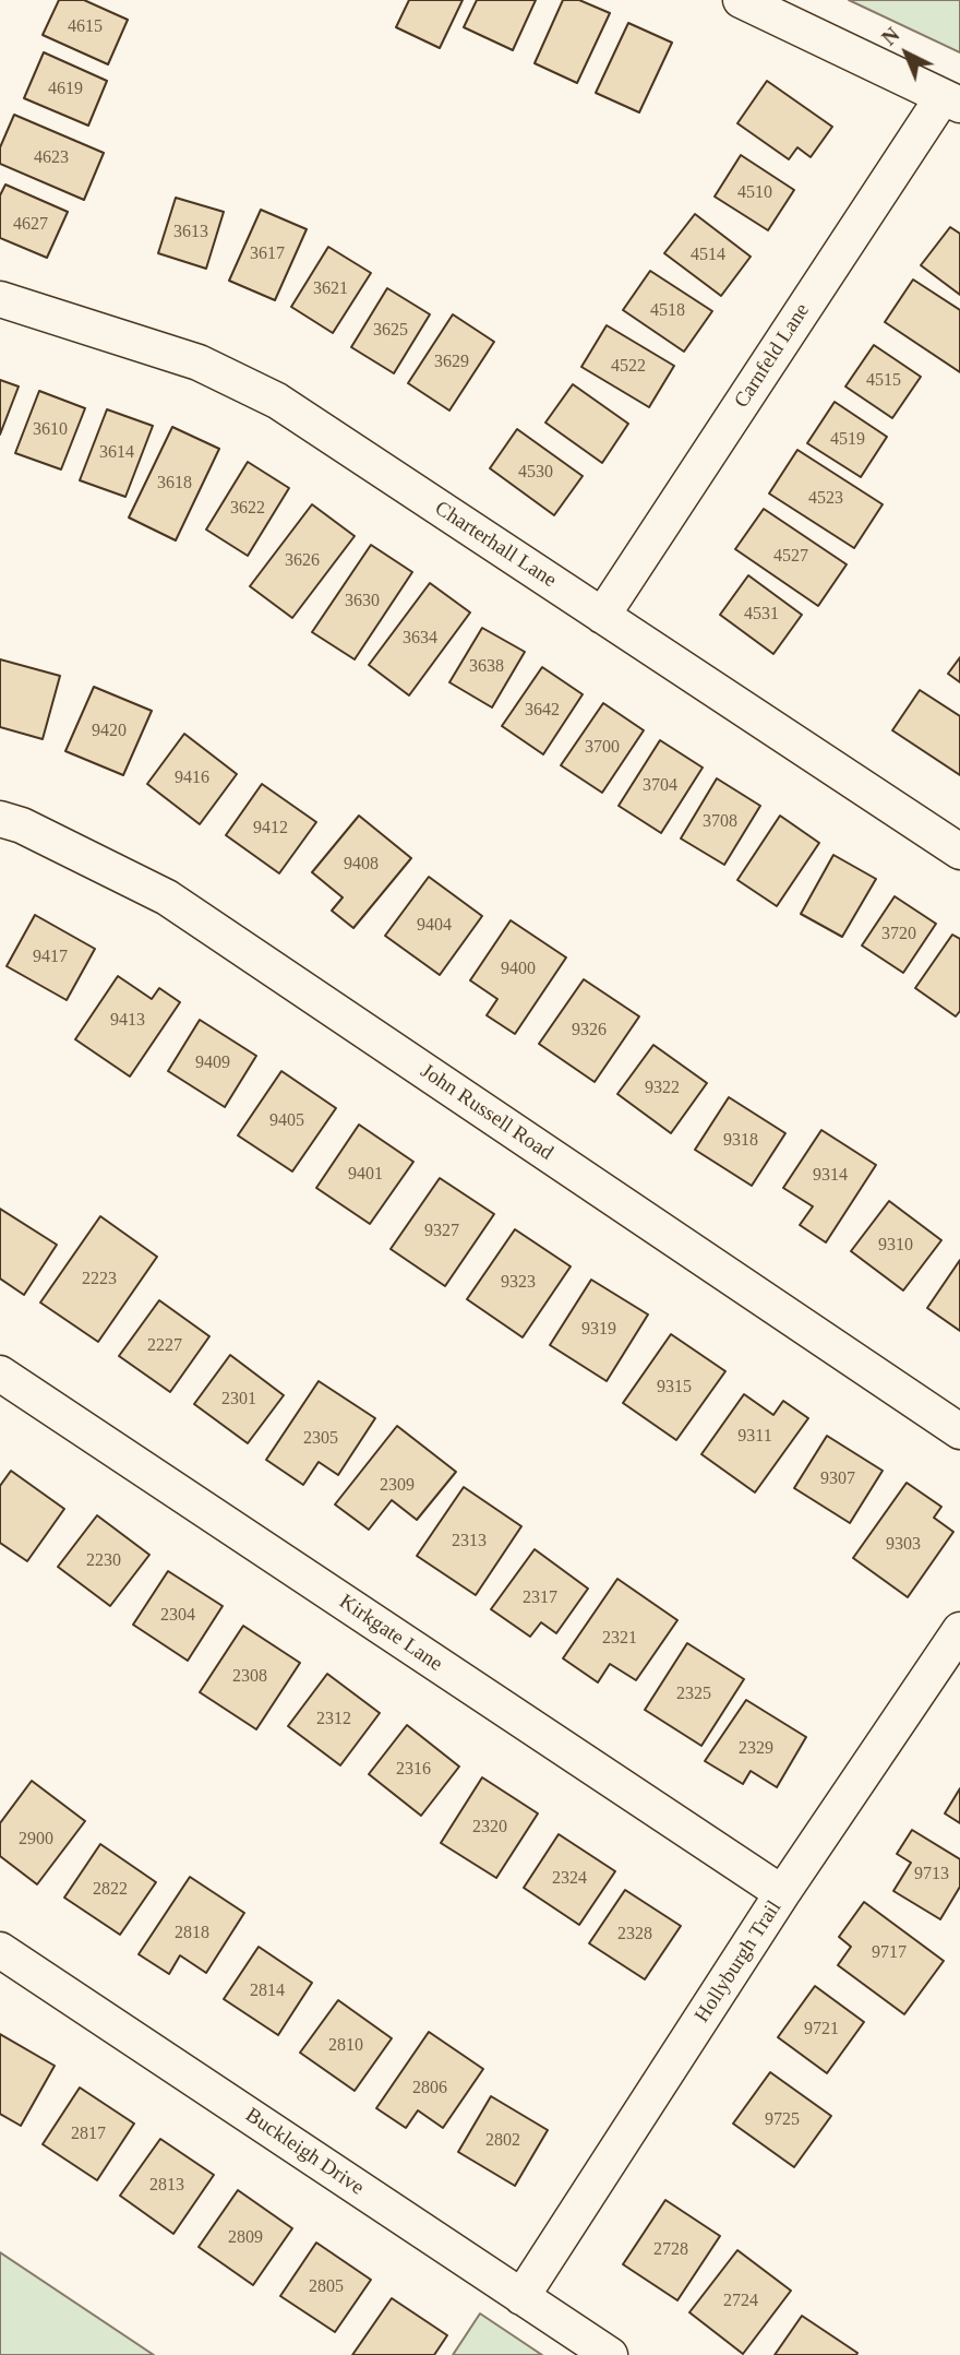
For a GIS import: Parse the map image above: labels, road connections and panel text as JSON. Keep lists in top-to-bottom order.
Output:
{
  "streets": {
    "street": [
      "Carnfeld Lane",
      "Charterhall Lane",
      "John Russell Road",
      "Kirkgate Lane",
      "Hollyburgh Trail",
      "Buckleigh Drive"
    ]
  },
  "crossings": [
    ["Carnfeld Lane", "Charterhall Lane"],
    ["Kirkgate Lane", "Hollyburgh Trail"],
    ["Hollyburgh Trail", "Buckleigh Drive"]
  ],
  "house_numbers": [
    "4615",
    "4619",
    "4623",
    "4510",
    "4627",
    "3613",
    "3617",
    "4514",
    "3621",
    "4518",
    "3625",
    "3629",
    "4522",
    "4515",
    "3610",
    "4519",
    "3614",
    "4530",
    "3618",
    "4523",
    "3622",
    "4527",
    "3626",
    "3630",
    "4531",
    "3634",
    "3638",
    "3642",
    "9420",
    "3700",
    "9416",
    "3704",
    "3708",
    "9412",
    "9408",
    "9404",
    "3720",
    "9417",
    "9400",
    "9413",
    "9326",
    "9409",
    "9322",
    "9405",
    "9318",
    "9401",
    "9314",
    "9327",
    "9310",
    "2223",
    "9323",
    "9319",
    "2227",
    "9315",
    "2301",
    "9311",
    "2305",
    "9307",
    "2309",
    "2313",
    "9303",
    "2230",
    "2317",
    "2304",
    "2321",
    "2308",
    "2325",
    "2312",
    "2329",
    "2316",
    "2320",
    "2900",
    "9713",
    "2324",
    "2822",
    "2818",
    "2328",
    "9717",
    "2814",
    "9721",
    "2810",
    "2806",
    "9725",
    "2817",
    "2802",
    "2813",
    "2809",
    "2728",
    "2805",
    "2724"
  ],
  "north": "top left"
}
